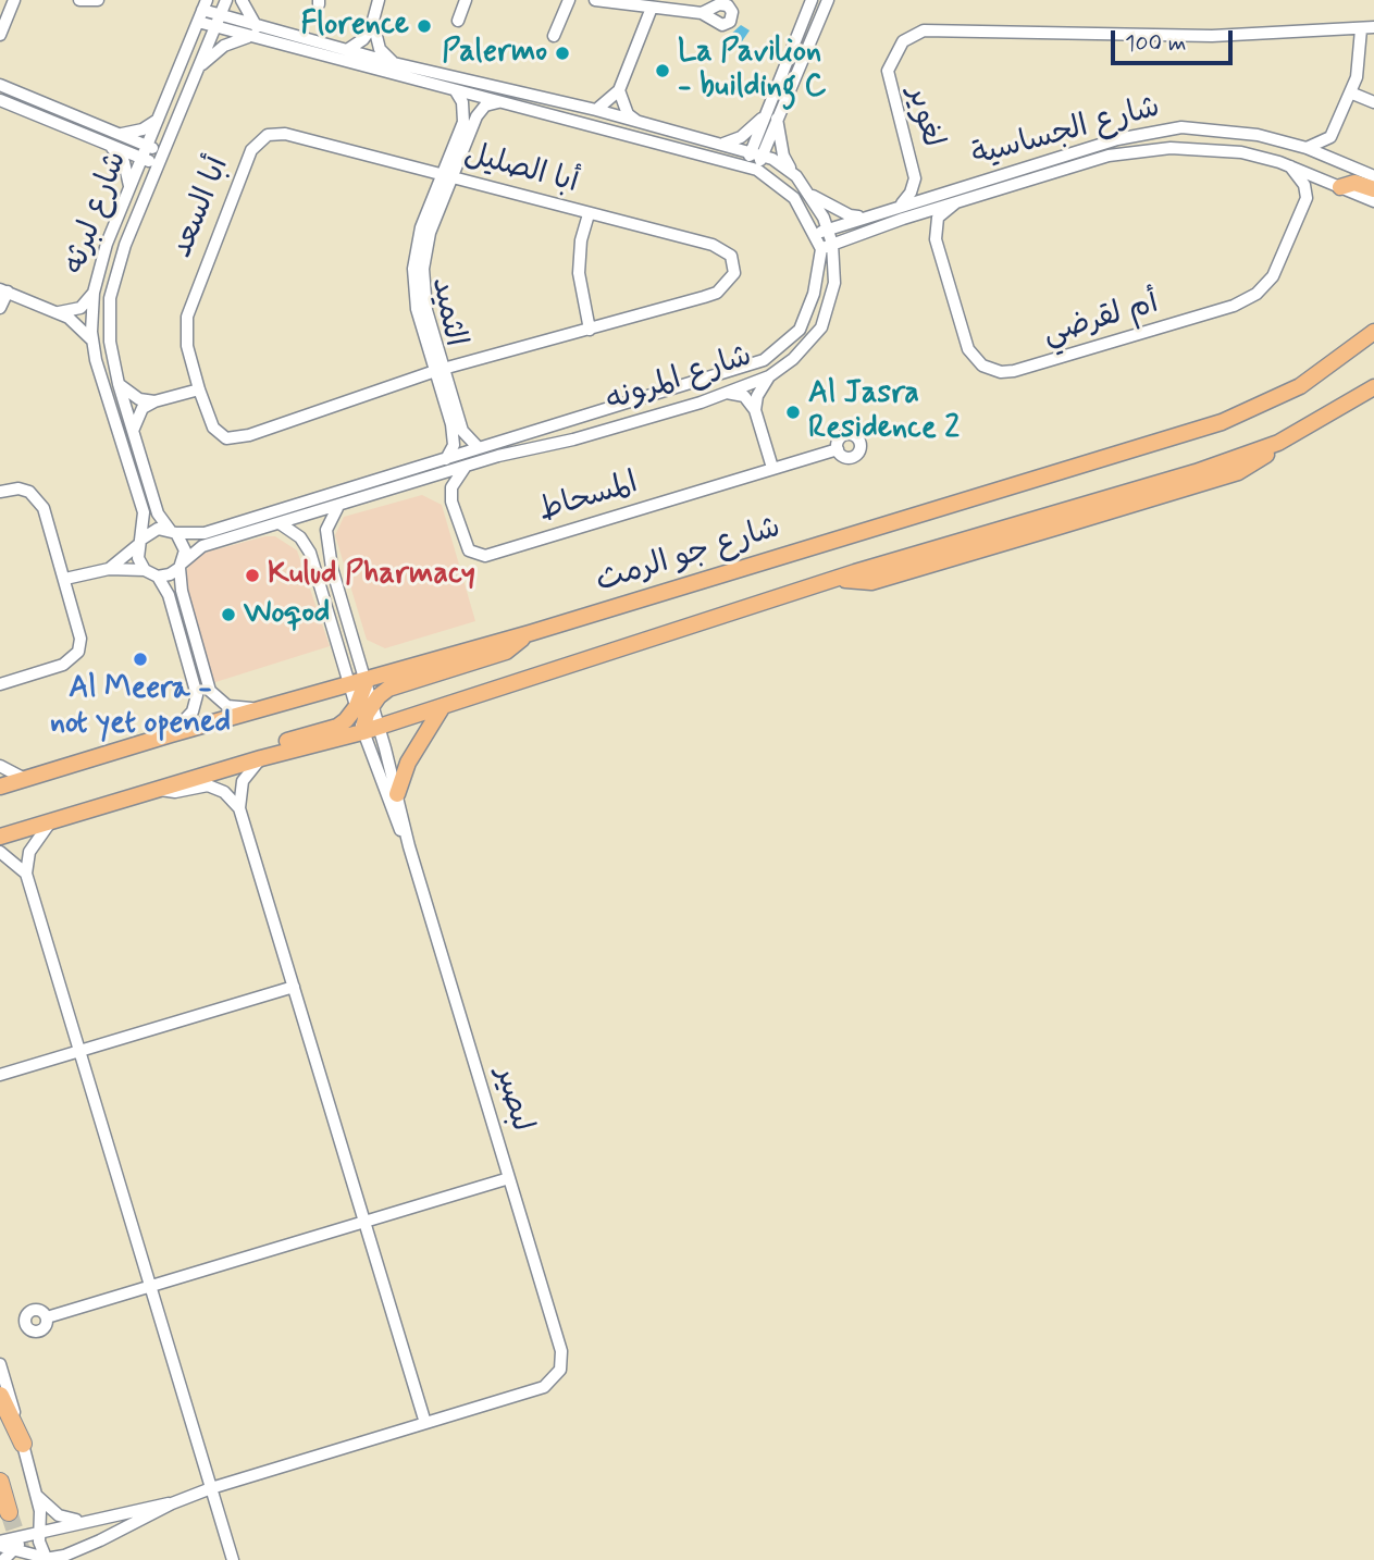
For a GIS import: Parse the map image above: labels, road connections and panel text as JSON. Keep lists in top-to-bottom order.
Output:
{
  "streets": {
    "main road": ["شارع جو الرمث"],
    "street": [
      "لغوير",
      "شارع الجساسية",
      "أبا الصليل",
      "أبا السعد",
      "شارع لبرثه",
      "الثميد",
      "أم لقرضي",
      "شارع المرونه",
      "المسحاط",
      "لبصير"
    ]
  },
  "crossings": [
    ["لغوير", "شارع الجساسية"],
    ["شارع الجساسية", "شارع المرونه"],
    ["أبا الصليل", "أبا السعد"],
    ["أبا الصليل", "الثميد"],
    ["أبا السعد", "الثميد"],
    ["شارع لبرثه", "شارع المرونه"],
    ["الثميد", "شارع المرونه"],
    ["شارع المرونه", "شارع جو الرمث"]
  ],
  "places": [
    "Florence",
    "Palermo",
    "La Pavilion - building C",
    "Al Jasra Residence 2",
    "Kulud Pharmacy",
    "Woqod",
    "Al Meera - not yet opened"
  ],
  "scale_bar": "100 m"
}
